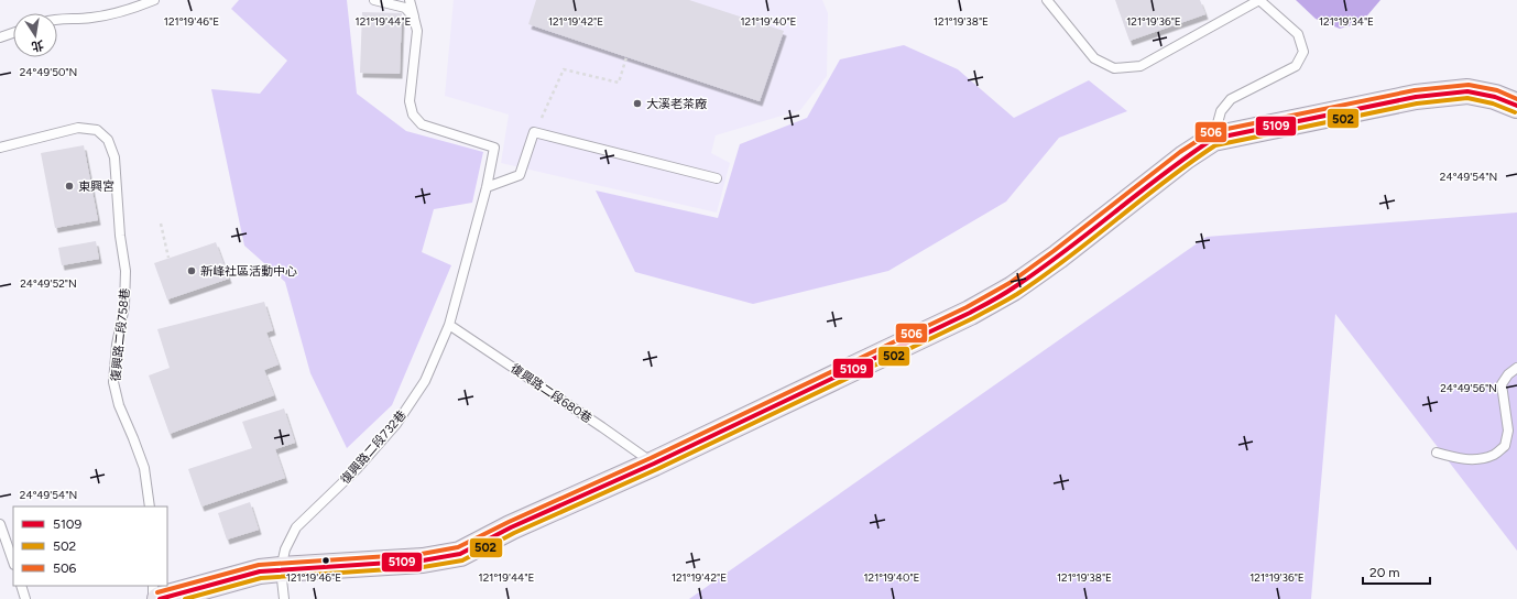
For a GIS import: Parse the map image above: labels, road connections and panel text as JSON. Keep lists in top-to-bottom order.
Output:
{
  "streets": {
    "lane": ["復興路二段758巷", "復興路二段680巷", "復興路二段732巷"]
  },
  "crossings": [
    ["復興路二段680巷", "復興路二段732巷"]
  ],
  "places": ["大溪老茶廠", "東興宮", "新峰社區活動中心"],
  "lines": ["transit line 506", "transit line 5109", "transit line 502"],
  "legend": ["5109", "502", "506"],
  "scale_bar": "20 m",
  "north": "bottom",
  "coordinates": [
    "121°19'46\"E",
    "121°19'44\"E",
    "121°19'42\"E",
    "121°19'40\"E",
    "121°19'38\"E",
    "121°19'36\"E",
    "121°19'34\"E",
    "24°49'50\"N",
    "24°49'54\"N",
    "24°49'52\"N",
    "24°49'56\"N"
  ]
}
